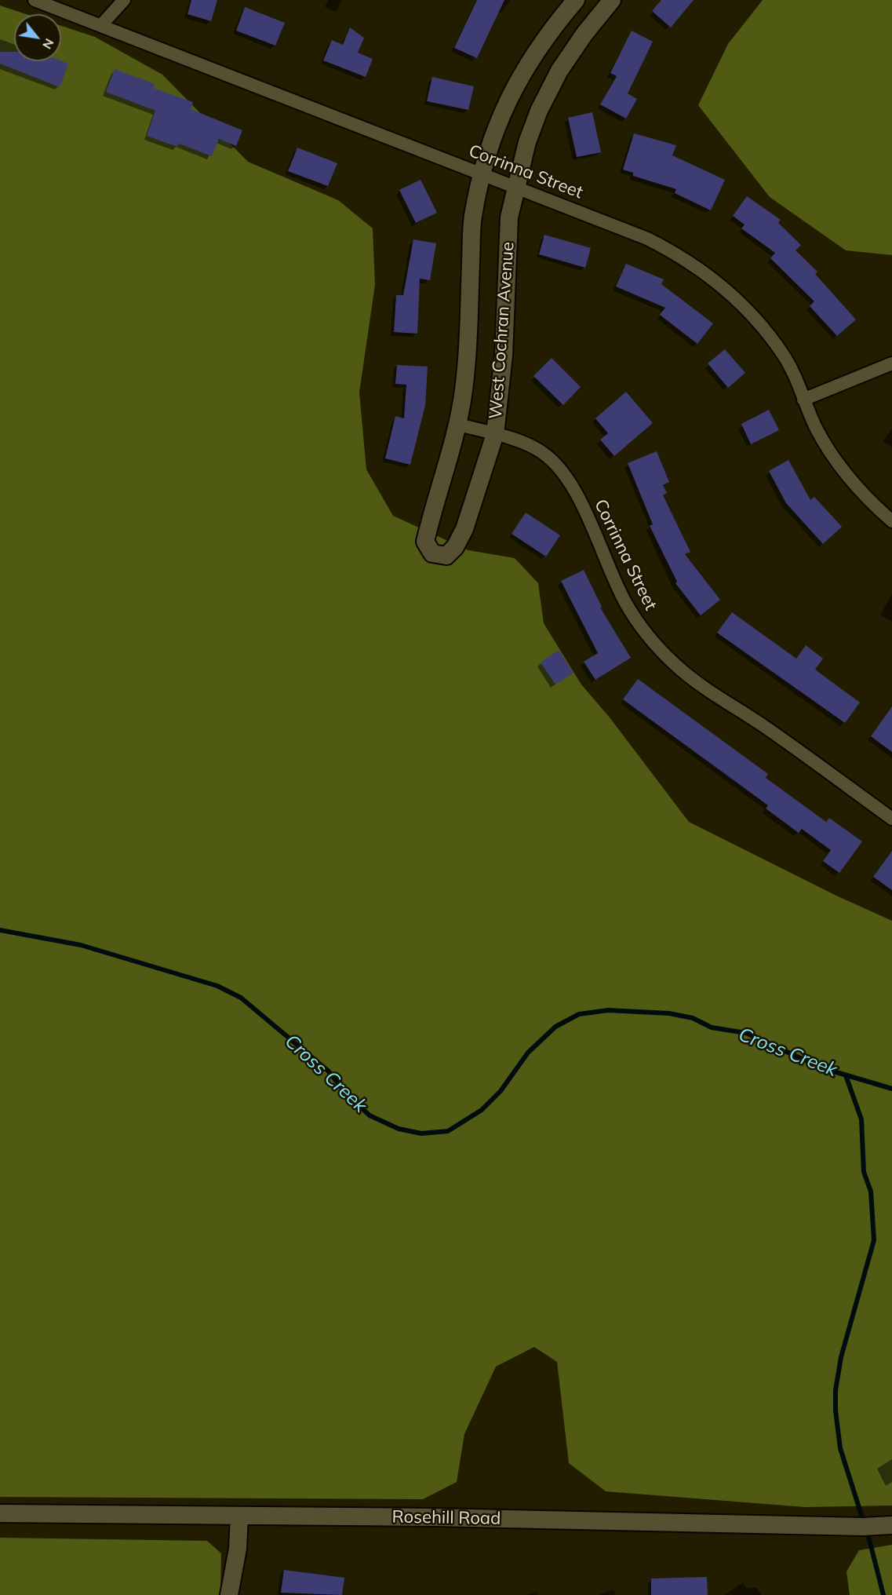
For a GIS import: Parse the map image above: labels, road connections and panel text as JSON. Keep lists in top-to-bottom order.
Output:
{
  "streets": {
    "street": ["Corrinna Street", "West Cochran Avenue", "Rosehill Road"]
  },
  "crossings": [
    ["Corrinna Street", "West Cochran Avenue"]
  ],
  "water": ["Cross Creek"],
  "north": "bottom right"
}
